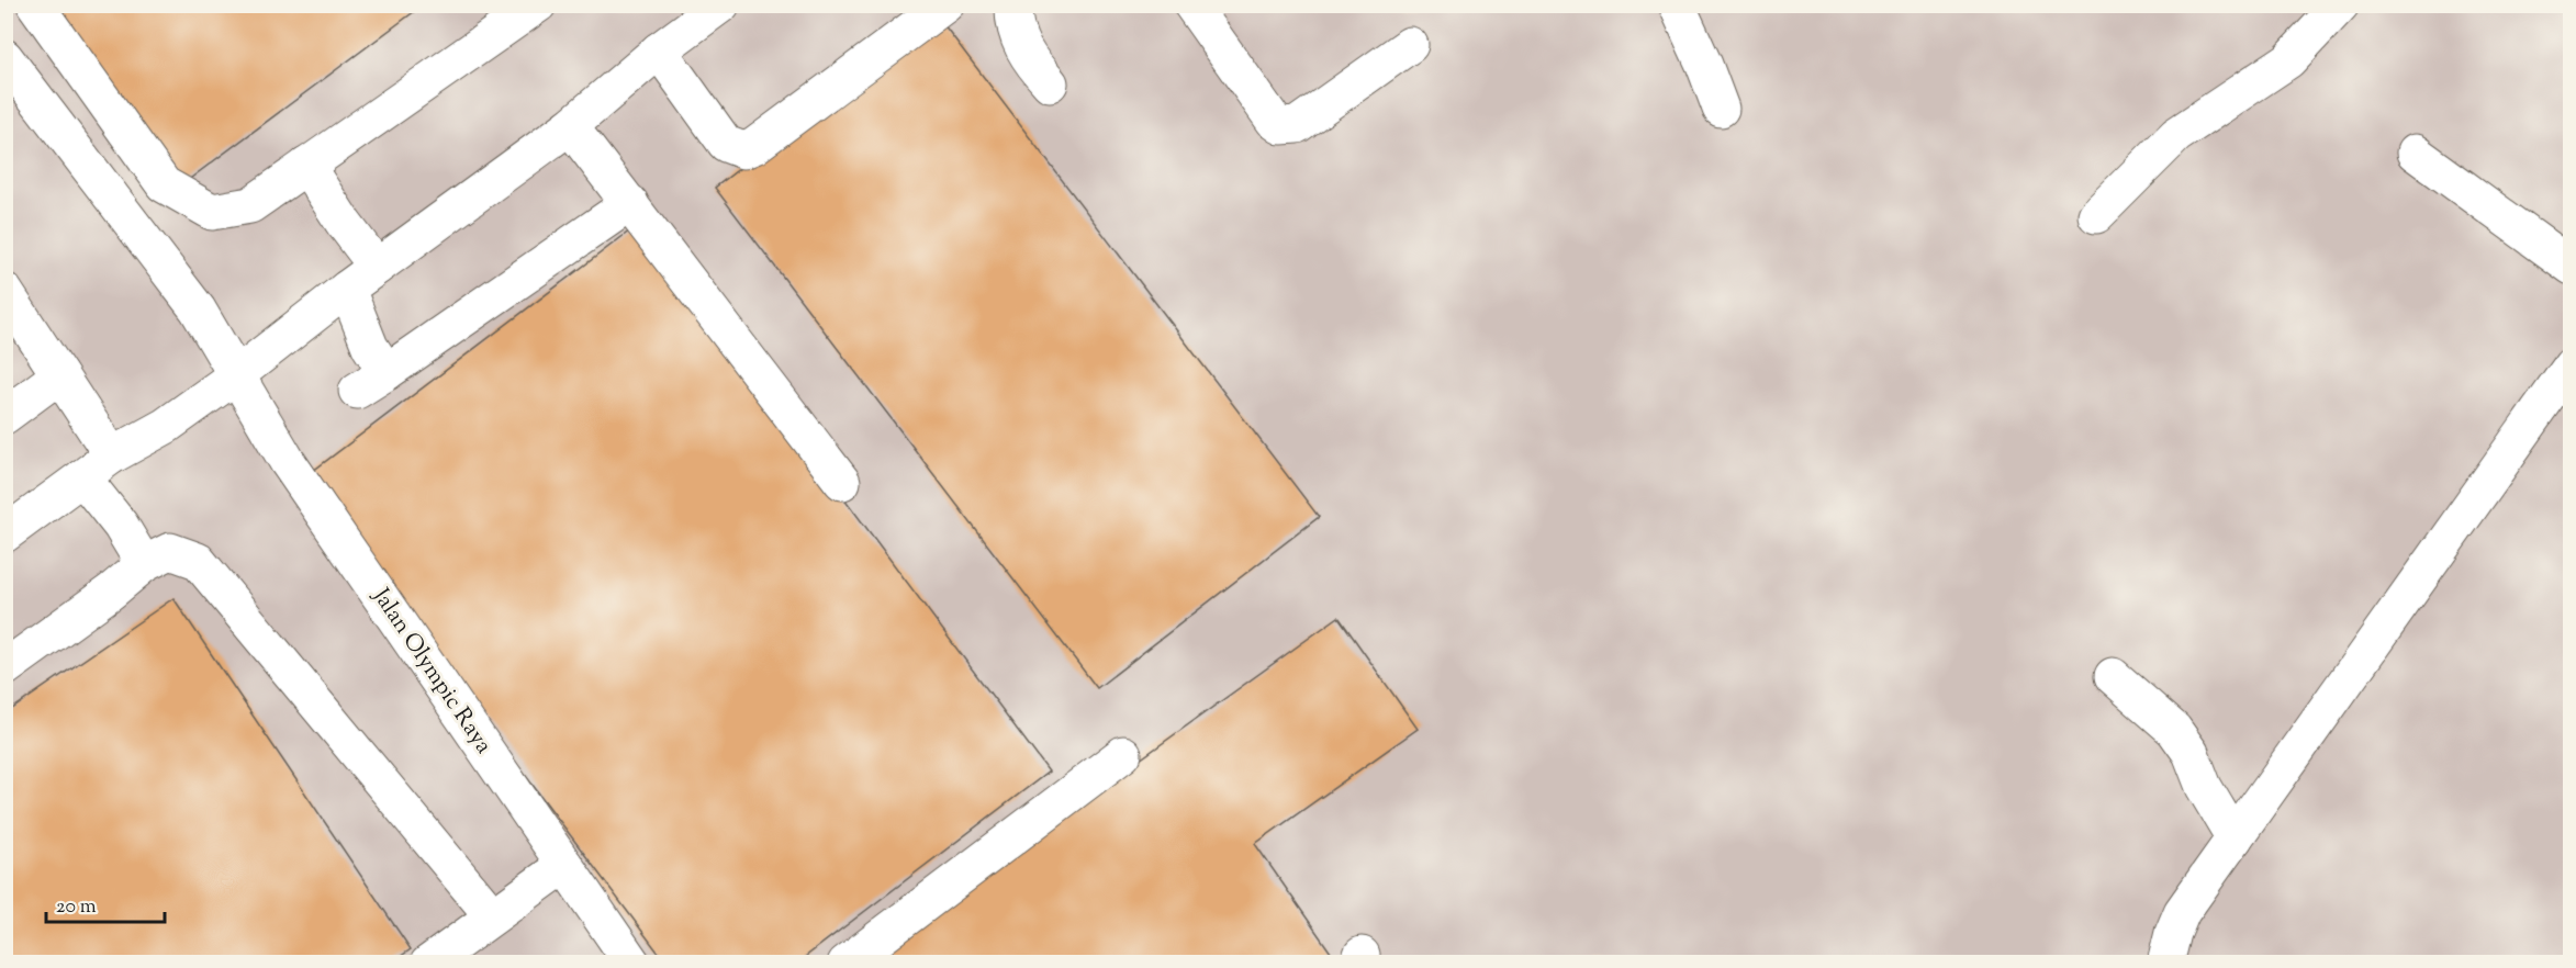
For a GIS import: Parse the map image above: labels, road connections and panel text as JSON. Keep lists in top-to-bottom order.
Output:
{
  "streets": {
    "street": ["Jalan Olympic Raya"]
  },
  "scale_bar": "20 m"
}
